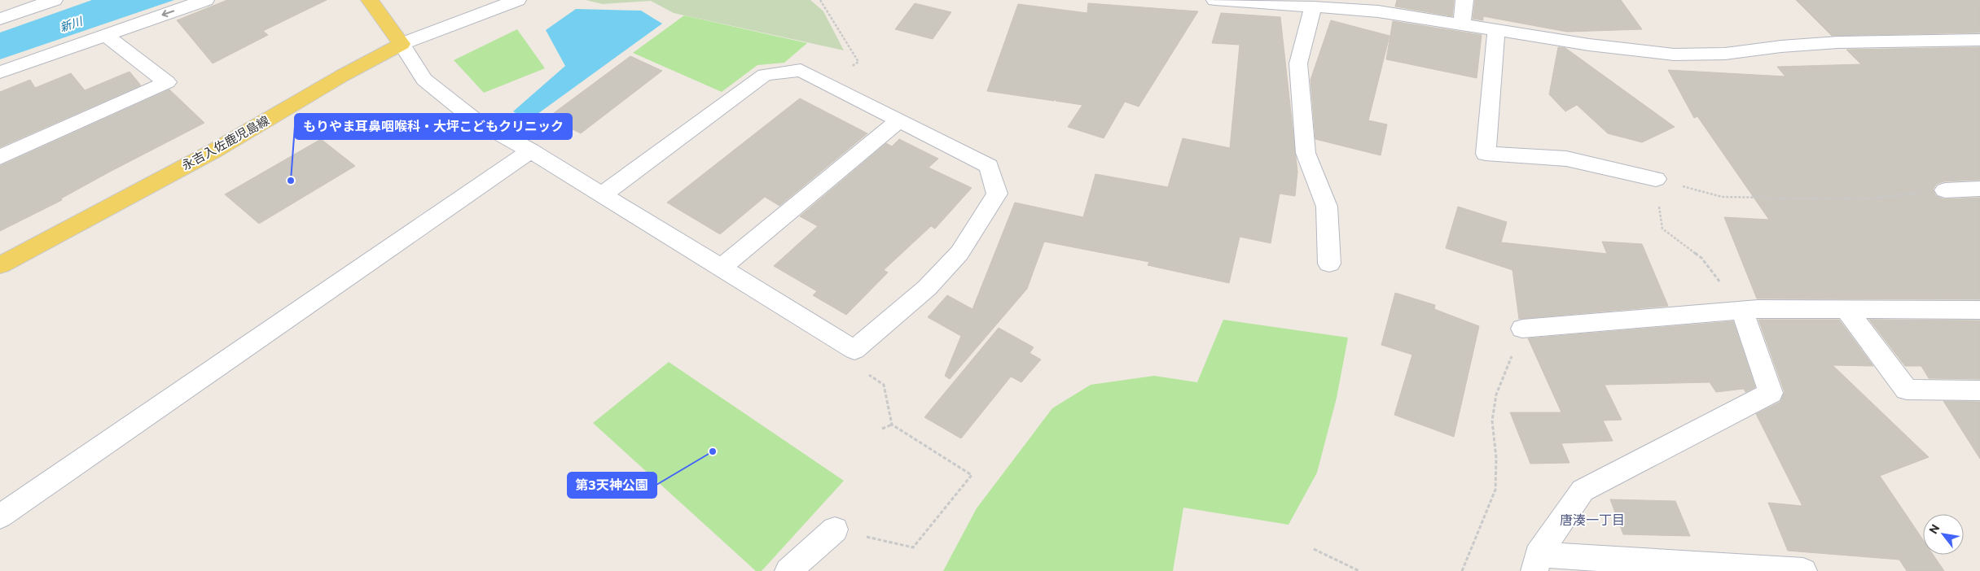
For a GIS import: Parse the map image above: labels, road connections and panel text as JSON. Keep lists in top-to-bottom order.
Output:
{
  "streets": {
    "main road": ["永吉入佐鹿児島線"]
  },
  "districts": ["唐湊一丁目"],
  "water": ["新川"],
  "places": ["もりやま耳鼻咽喉科・大坪こどもクリニック", "第3天神公園"],
  "north": "top left"
}
